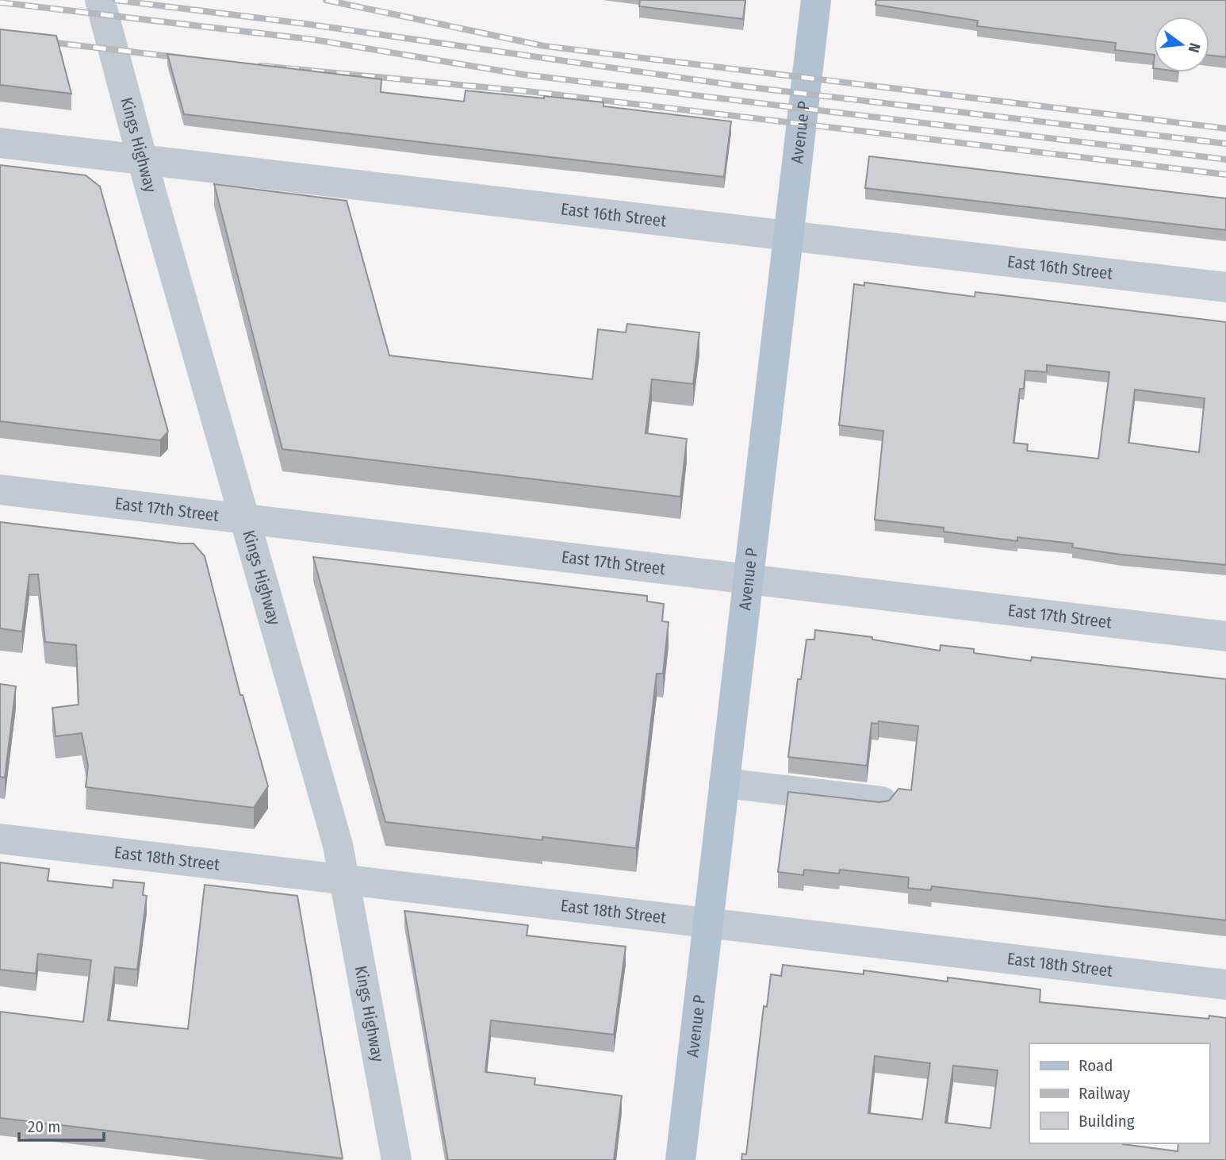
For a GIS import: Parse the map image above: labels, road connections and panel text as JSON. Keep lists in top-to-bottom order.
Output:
{
  "streets": {
    "main road": ["Avenue P"],
    "street": [
      "Kings Highway",
      "East 16th Street",
      "East 17th Street",
      "East 18th Street"
    ]
  },
  "crossings": [
    ["Avenue P", "East 16th Street"],
    ["Avenue P", "East 17th Street"],
    ["Avenue P", "East 18th Street"],
    ["Kings Highway", "East 16th Street"],
    ["Kings Highway", "East 17th Street"],
    ["Kings Highway", "East 18th Street"]
  ],
  "legend": ["Road", "Railway", "Building"],
  "scale_bar": "20 m",
  "north": "right"
}
